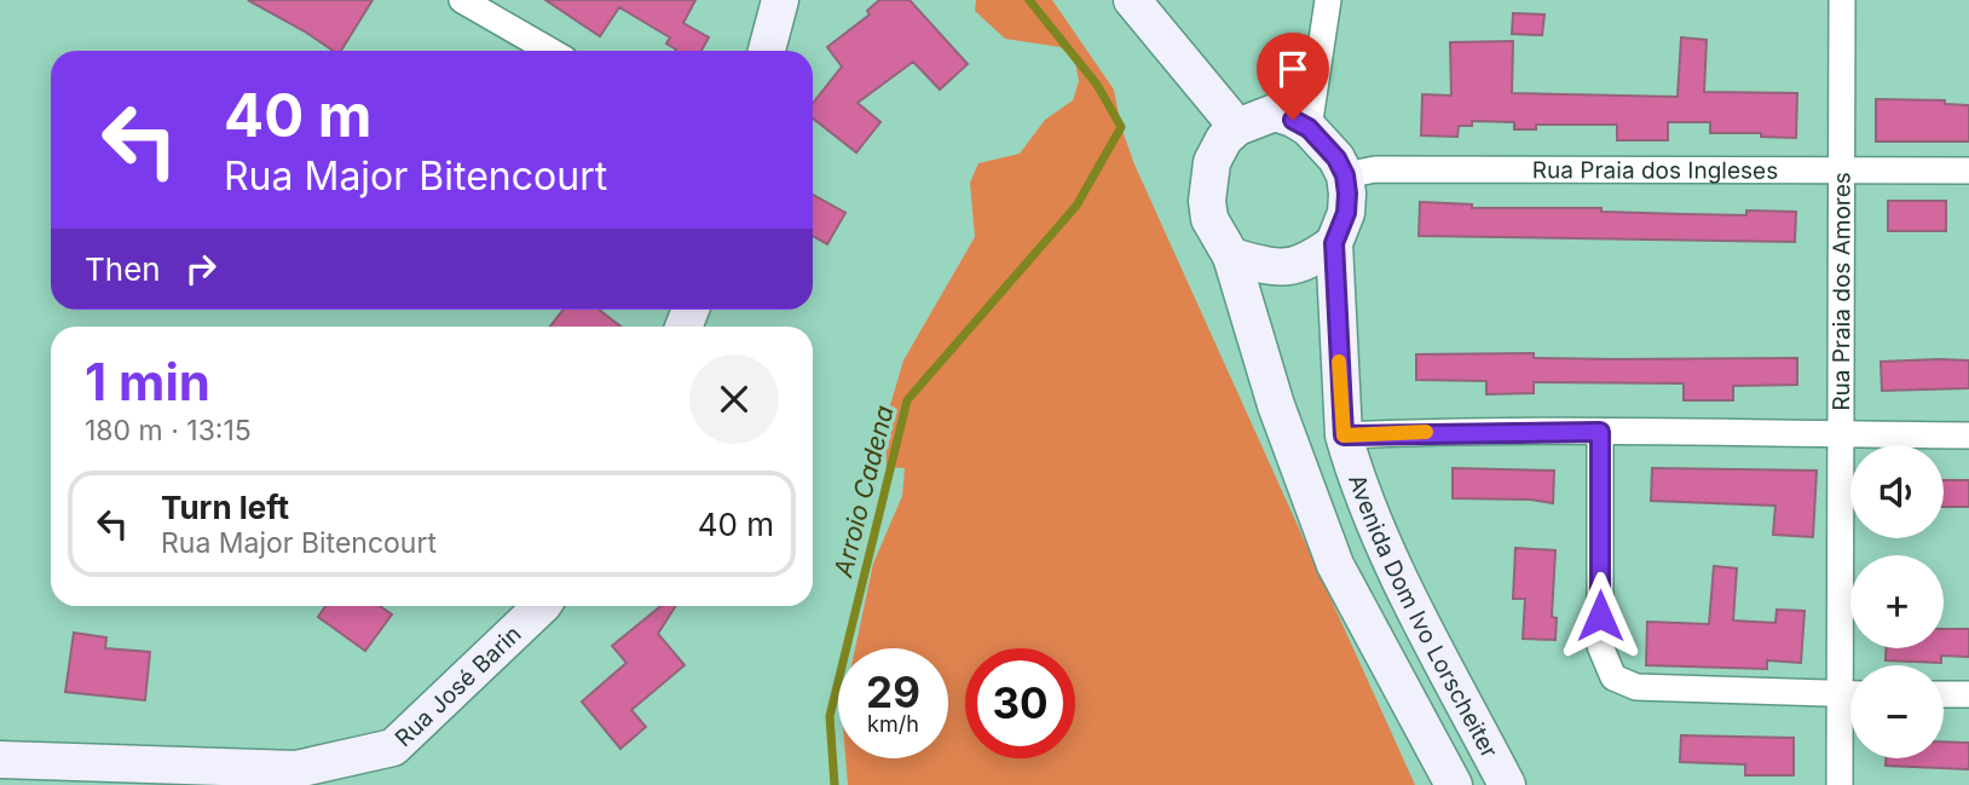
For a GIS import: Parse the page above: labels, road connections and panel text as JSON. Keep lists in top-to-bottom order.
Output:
{
  "streets": {
    "main road": ["Avenida Dom Ivo Lorscheiter", "Rua José Barin"],
    "street": ["Rua Praia dos Ingleses", "Rua Praia dos Amores"]
  },
  "crossings": [
    ["Rua Praia dos Ingleses", "Rua Praia dos Amores"],
    ["Rua Praia dos Ingleses", "Avenida Dom Ivo Lorscheiter"]
  ],
  "water": ["Arroio Cadena"],
  "page": {
    "turn": ["40 m", "Rua Major Bitencourt"],
    "then": "Then",
    "heading": ["1 min", "180 m · 13:15"],
    "map_buttons": ["+", "−"],
    "list": [
      {
        "name": "Turn left",
        "note": "Rua Major Bitencourt",
        "value": "40 m"
      }
    ],
    "speed": "29 km/h",
    "limit": "30"
  }
}
